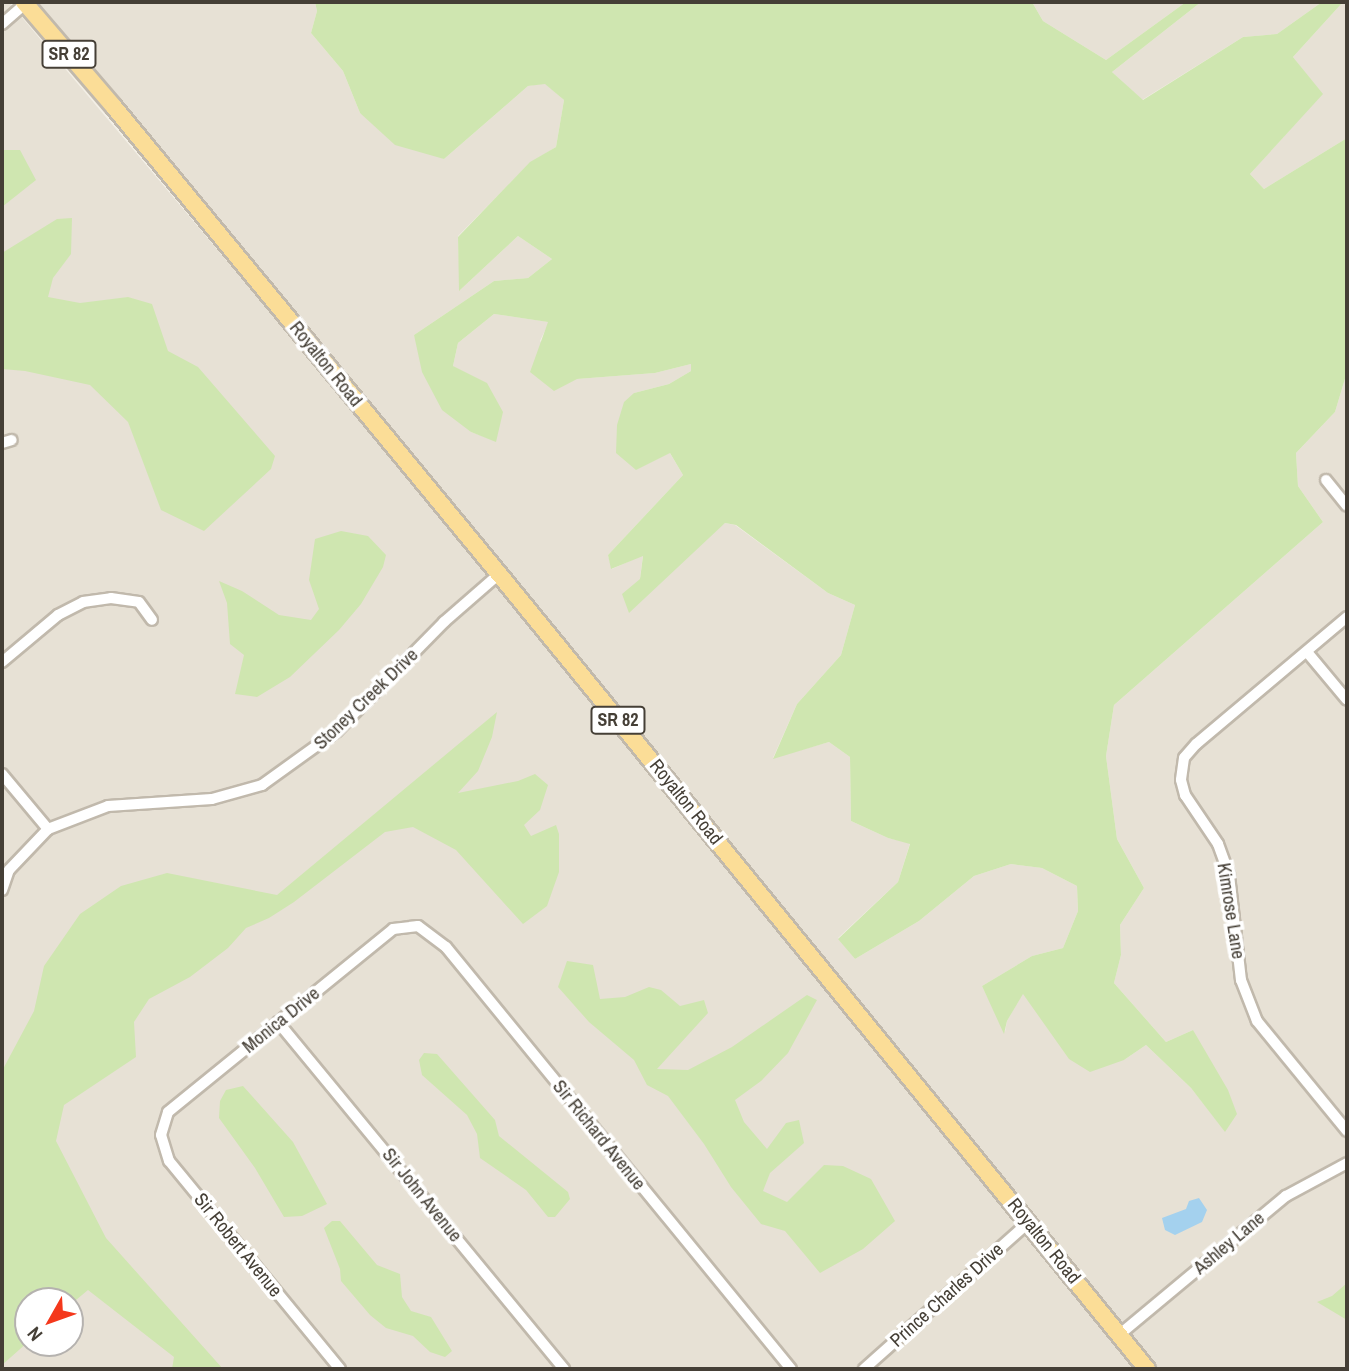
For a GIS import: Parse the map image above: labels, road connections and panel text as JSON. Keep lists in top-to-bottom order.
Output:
{
  "streets": {
    "main road": ["SR 82", "Royalton Road"],
    "street": [
      "Stoney Creek Drive",
      "Kimrose Lane",
      "Monica Drive",
      "Sir Richard Avenue",
      "Sir John Avenue",
      "Ashley Lane",
      "Sir Robert Avenue",
      "Prince Charles Drive"
    ]
  },
  "crossings": [
    ["Royalton Road", "Stoney Creek Drive"],
    ["Royalton Road", "Ashley Lane"],
    ["Royalton Road", "Prince Charles Drive"],
    ["Monica Drive", "Sir Richard Avenue"],
    ["Monica Drive", "Sir John Avenue"],
    ["Monica Drive", "Sir Robert Avenue"]
  ],
  "north": "bottom left"
}
